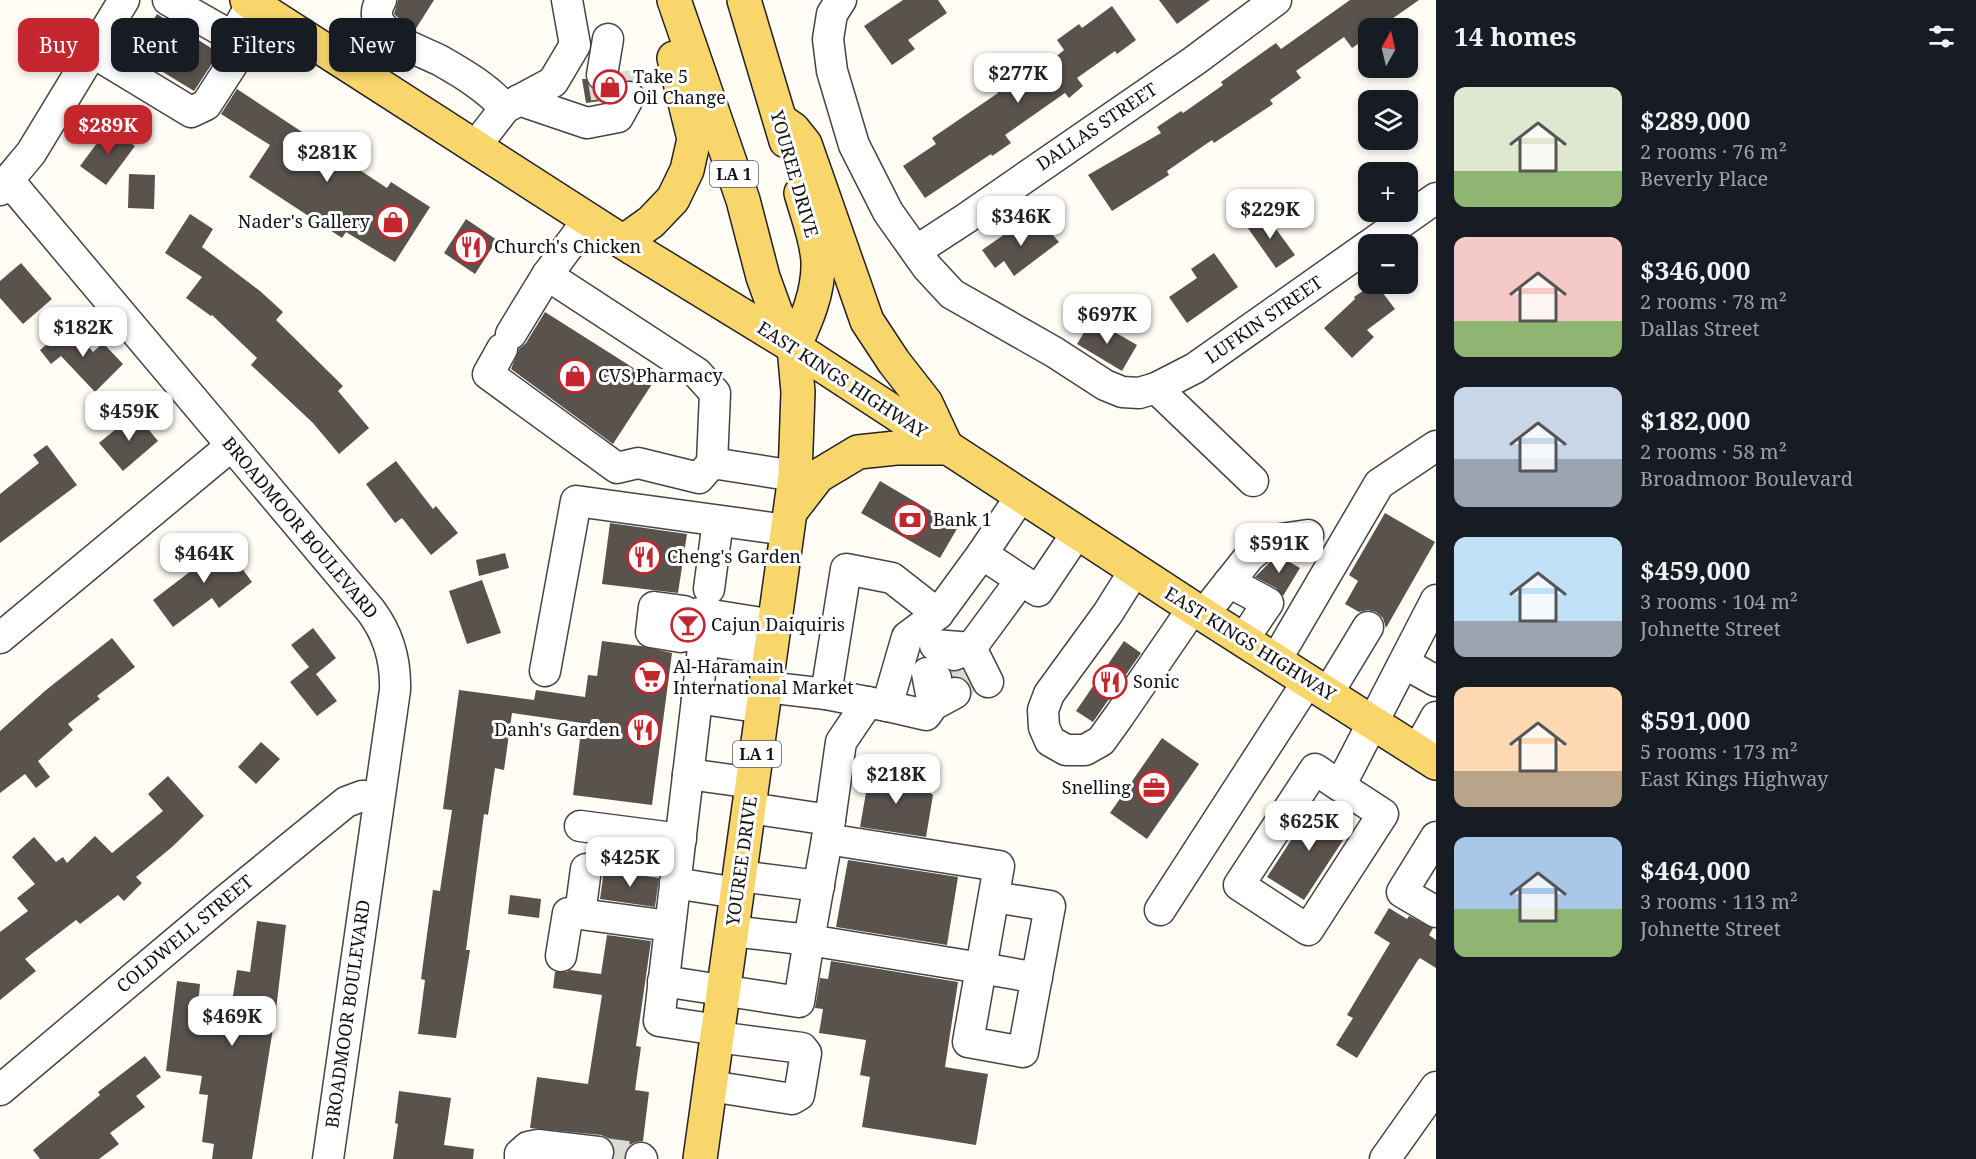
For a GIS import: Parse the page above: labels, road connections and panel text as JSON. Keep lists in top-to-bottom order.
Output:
{
  "streets": {
    "main road": ["LA 1", "YOUREE DRIVE", "EAST KINGS HIGHWAY"],
    "street": [
      "DALLAS STREET",
      "LUFKIN STREET",
      "BROADMOOR BOULEVARD",
      "COLDWELL STREET"
    ]
  },
  "crossings": [
    ["DALLAS STREET", "LUFKIN STREET"],
    ["YOUREE DRIVE", "EAST KINGS HIGHWAY"],
    ["BROADMOOR BOULEVARD", "COLDWELL STREET"]
  ],
  "places": {
    "shop": ["Take 5 Oil Change", "Nader's Gallery", "CVS Pharmacy"],
    "restaurant": [
      "Church's Chicken",
      "Cheng's Garden",
      "Sonic",
      "Danh's Garden"
    ],
    "bank": ["Bank 1"],
    "bar": ["Cajun Daiquiris"],
    "supermarket": ["Al-Haramain International Market"],
    "office": ["Snelling"]
  },
  "north": "top",
  "page": {
    "heading": "14 homes",
    "map_buttons": ["+", "−"],
    "chip": [
      "Buy",
      "Rent",
      "Filters",
      "New"
    ],
    "price": [
      "$277K",
      "$289K",
      "$281K",
      "$229K",
      "$346K",
      "$697K",
      "$182K",
      "$459K",
      "$591K",
      "$464K",
      "$218K",
      "$625K",
      "$425K",
      "$469K"
    ],
    "list": [
      {
        "name": "$289,000",
        "note": "2 rooms · 76 m² · Beverly Place"
      },
      {
        "name": "$346,000",
        "note": "2 rooms · 78 m² · Dallas Street"
      },
      {
        "name": "$182,000",
        "note": "2 rooms · 58 m² · Broadmoor Boulevard"
      },
      {
        "name": "$459,000",
        "note": "3 rooms · 104 m² · Johnette Street"
      },
      {
        "name": "$591,000",
        "note": "5 rooms · 173 m² · East Kings Highway"
      },
      {
        "name": "$464,000",
        "note": "3 rooms · 113 m² · Johnette Street"
      }
    ]
  }
}
